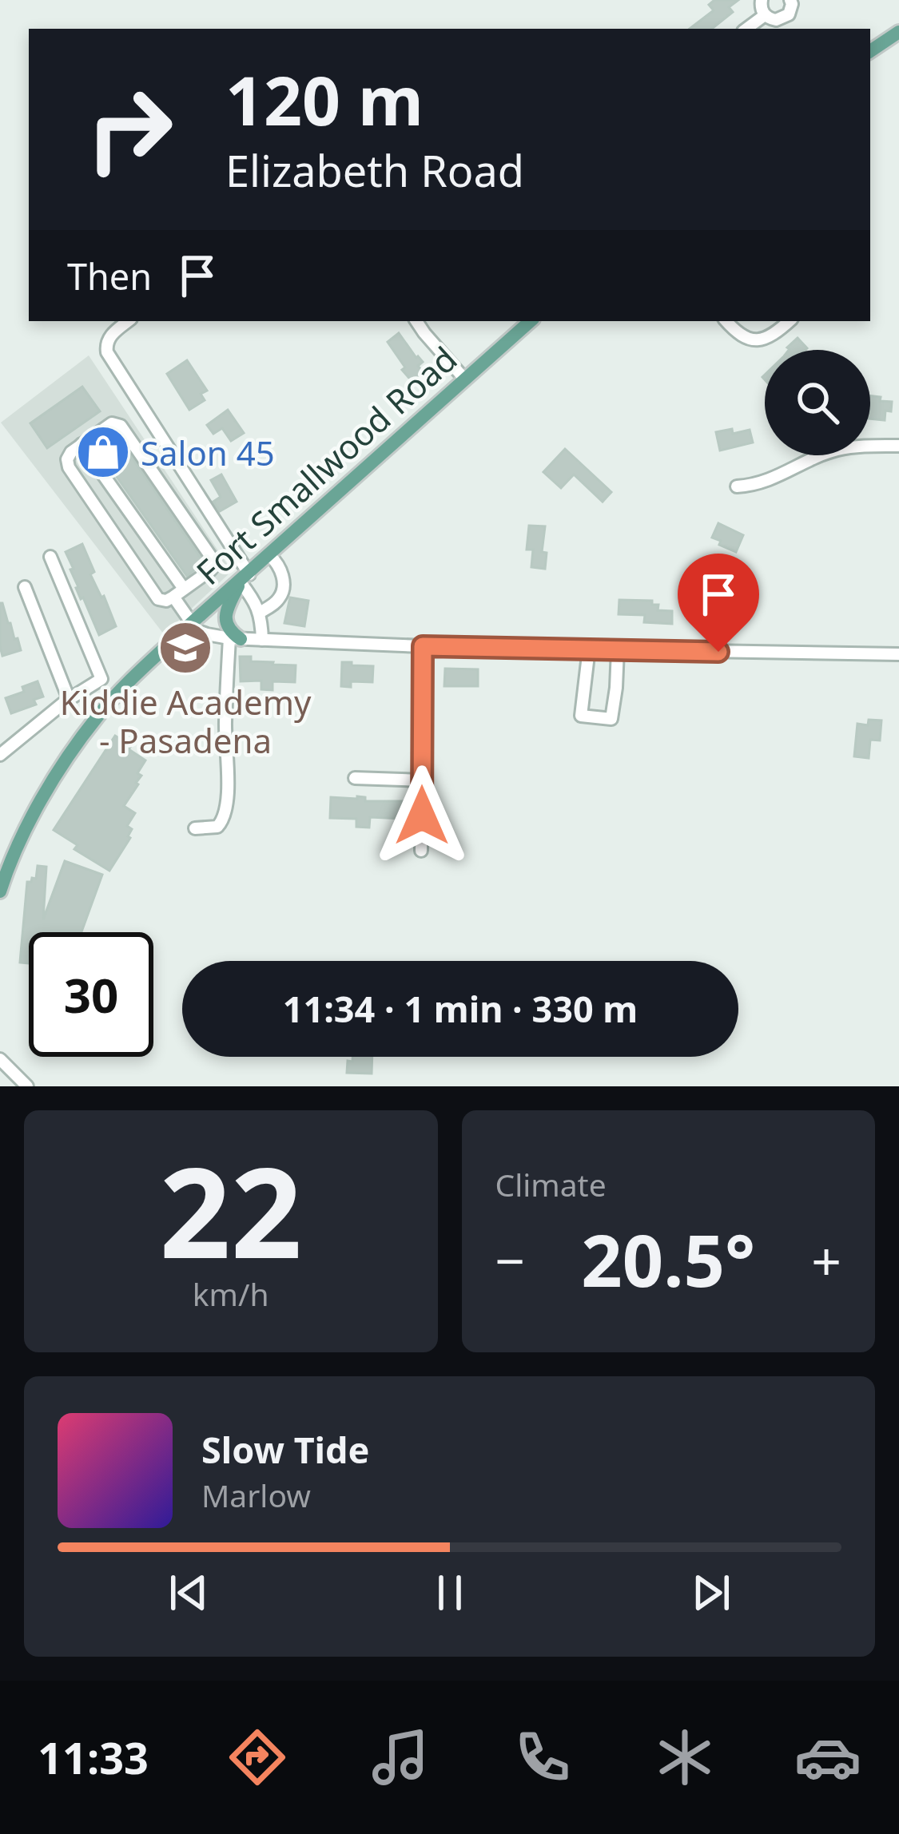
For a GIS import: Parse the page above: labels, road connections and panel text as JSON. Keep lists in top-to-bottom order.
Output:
{
  "streets": {
    "main road": ["Fort Smallwood Road"]
  },
  "places": {
    "shop": ["Salon 45"],
    "school or university": ["Kiddie Academy - Pasadena"]
  },
  "page": {
    "turn": ["120 m", "Elizabeth Road"],
    "then": "Then",
    "limit": "30",
    "trip": "11:34 · 1 min · 330 m",
    "tile": [
      ["22", "km/h"],
      "Climate"
    ],
    "heat": ["−", "20.5°", "+"],
    "song": ["Slow Tide", "Marlow"],
    "tabs": "11:33"
  }
}
